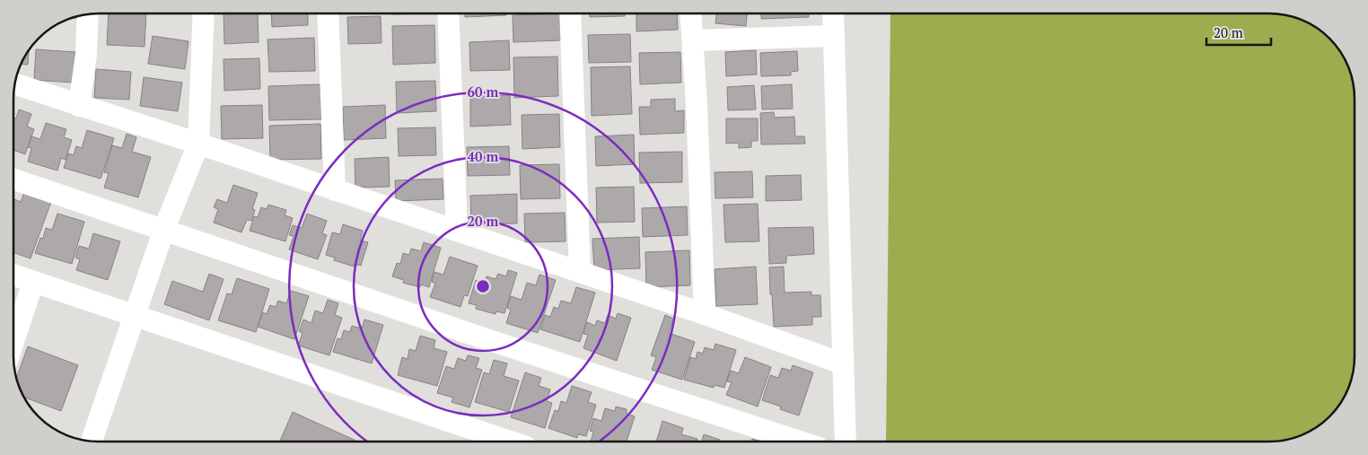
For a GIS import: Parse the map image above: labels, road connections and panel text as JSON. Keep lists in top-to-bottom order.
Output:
{
  "scale_bar": "20 m",
  "rings": ["60 m", "40 m", "20 m"]
}
